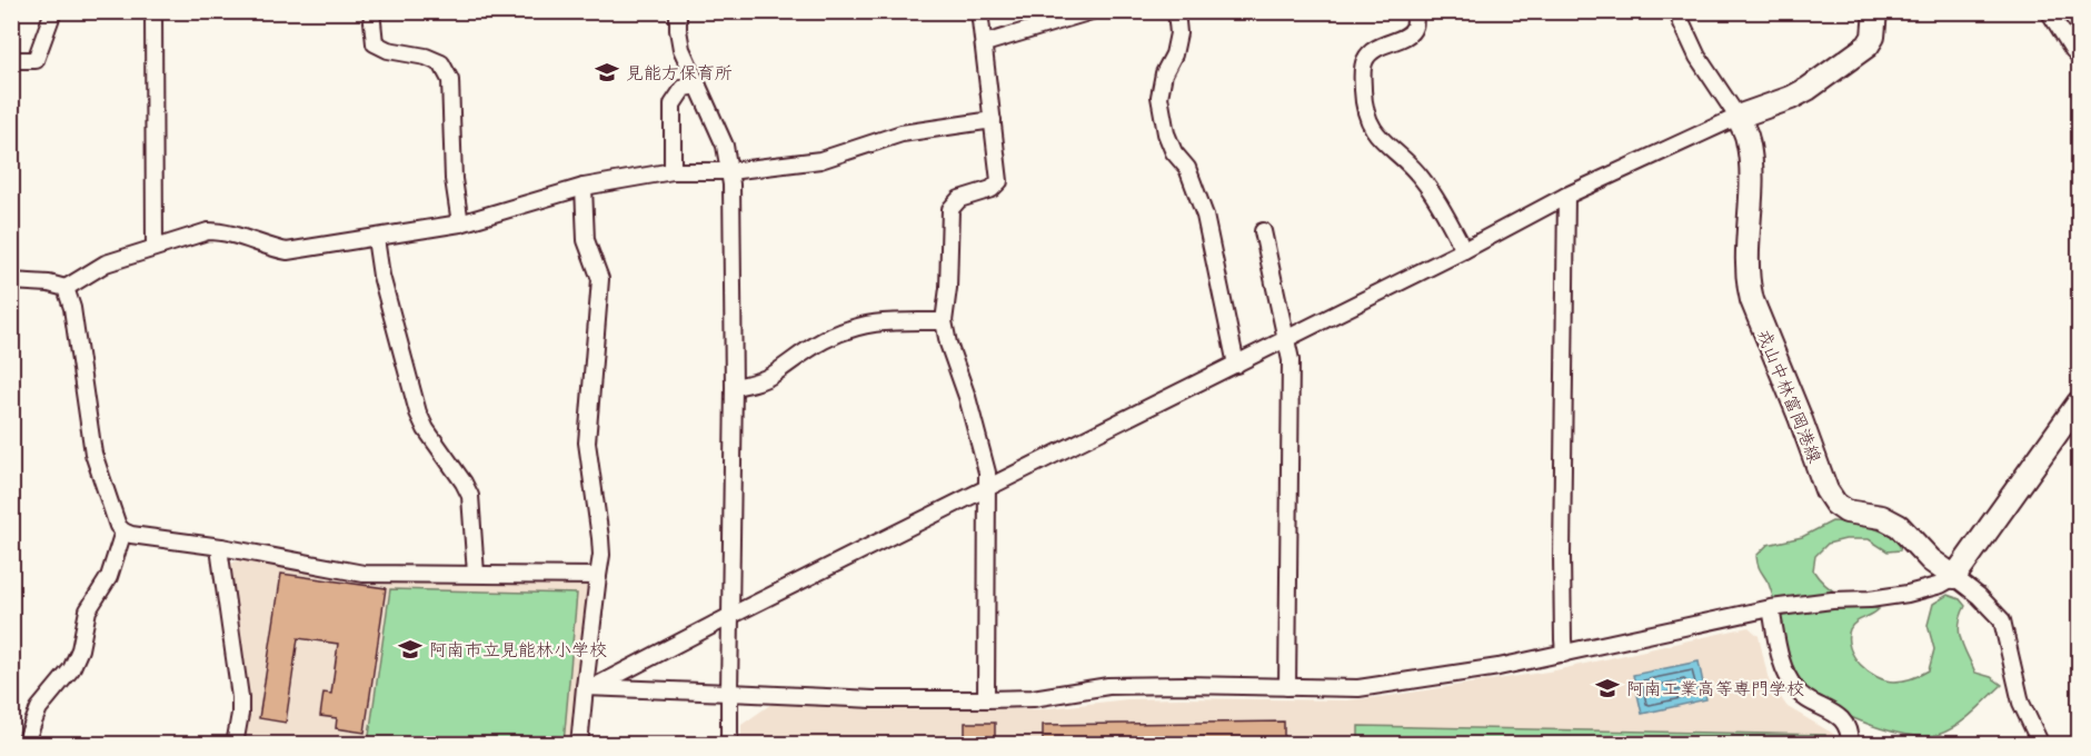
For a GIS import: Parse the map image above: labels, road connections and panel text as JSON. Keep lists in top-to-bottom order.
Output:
{
  "streets": {
    "main road": ["戎山中林富岡港線"]
  },
  "places": {
    "school or university": ["見能方保育所", "阿南市立見能林小学校", "阿南工業高等専門学校"]
  }
}
